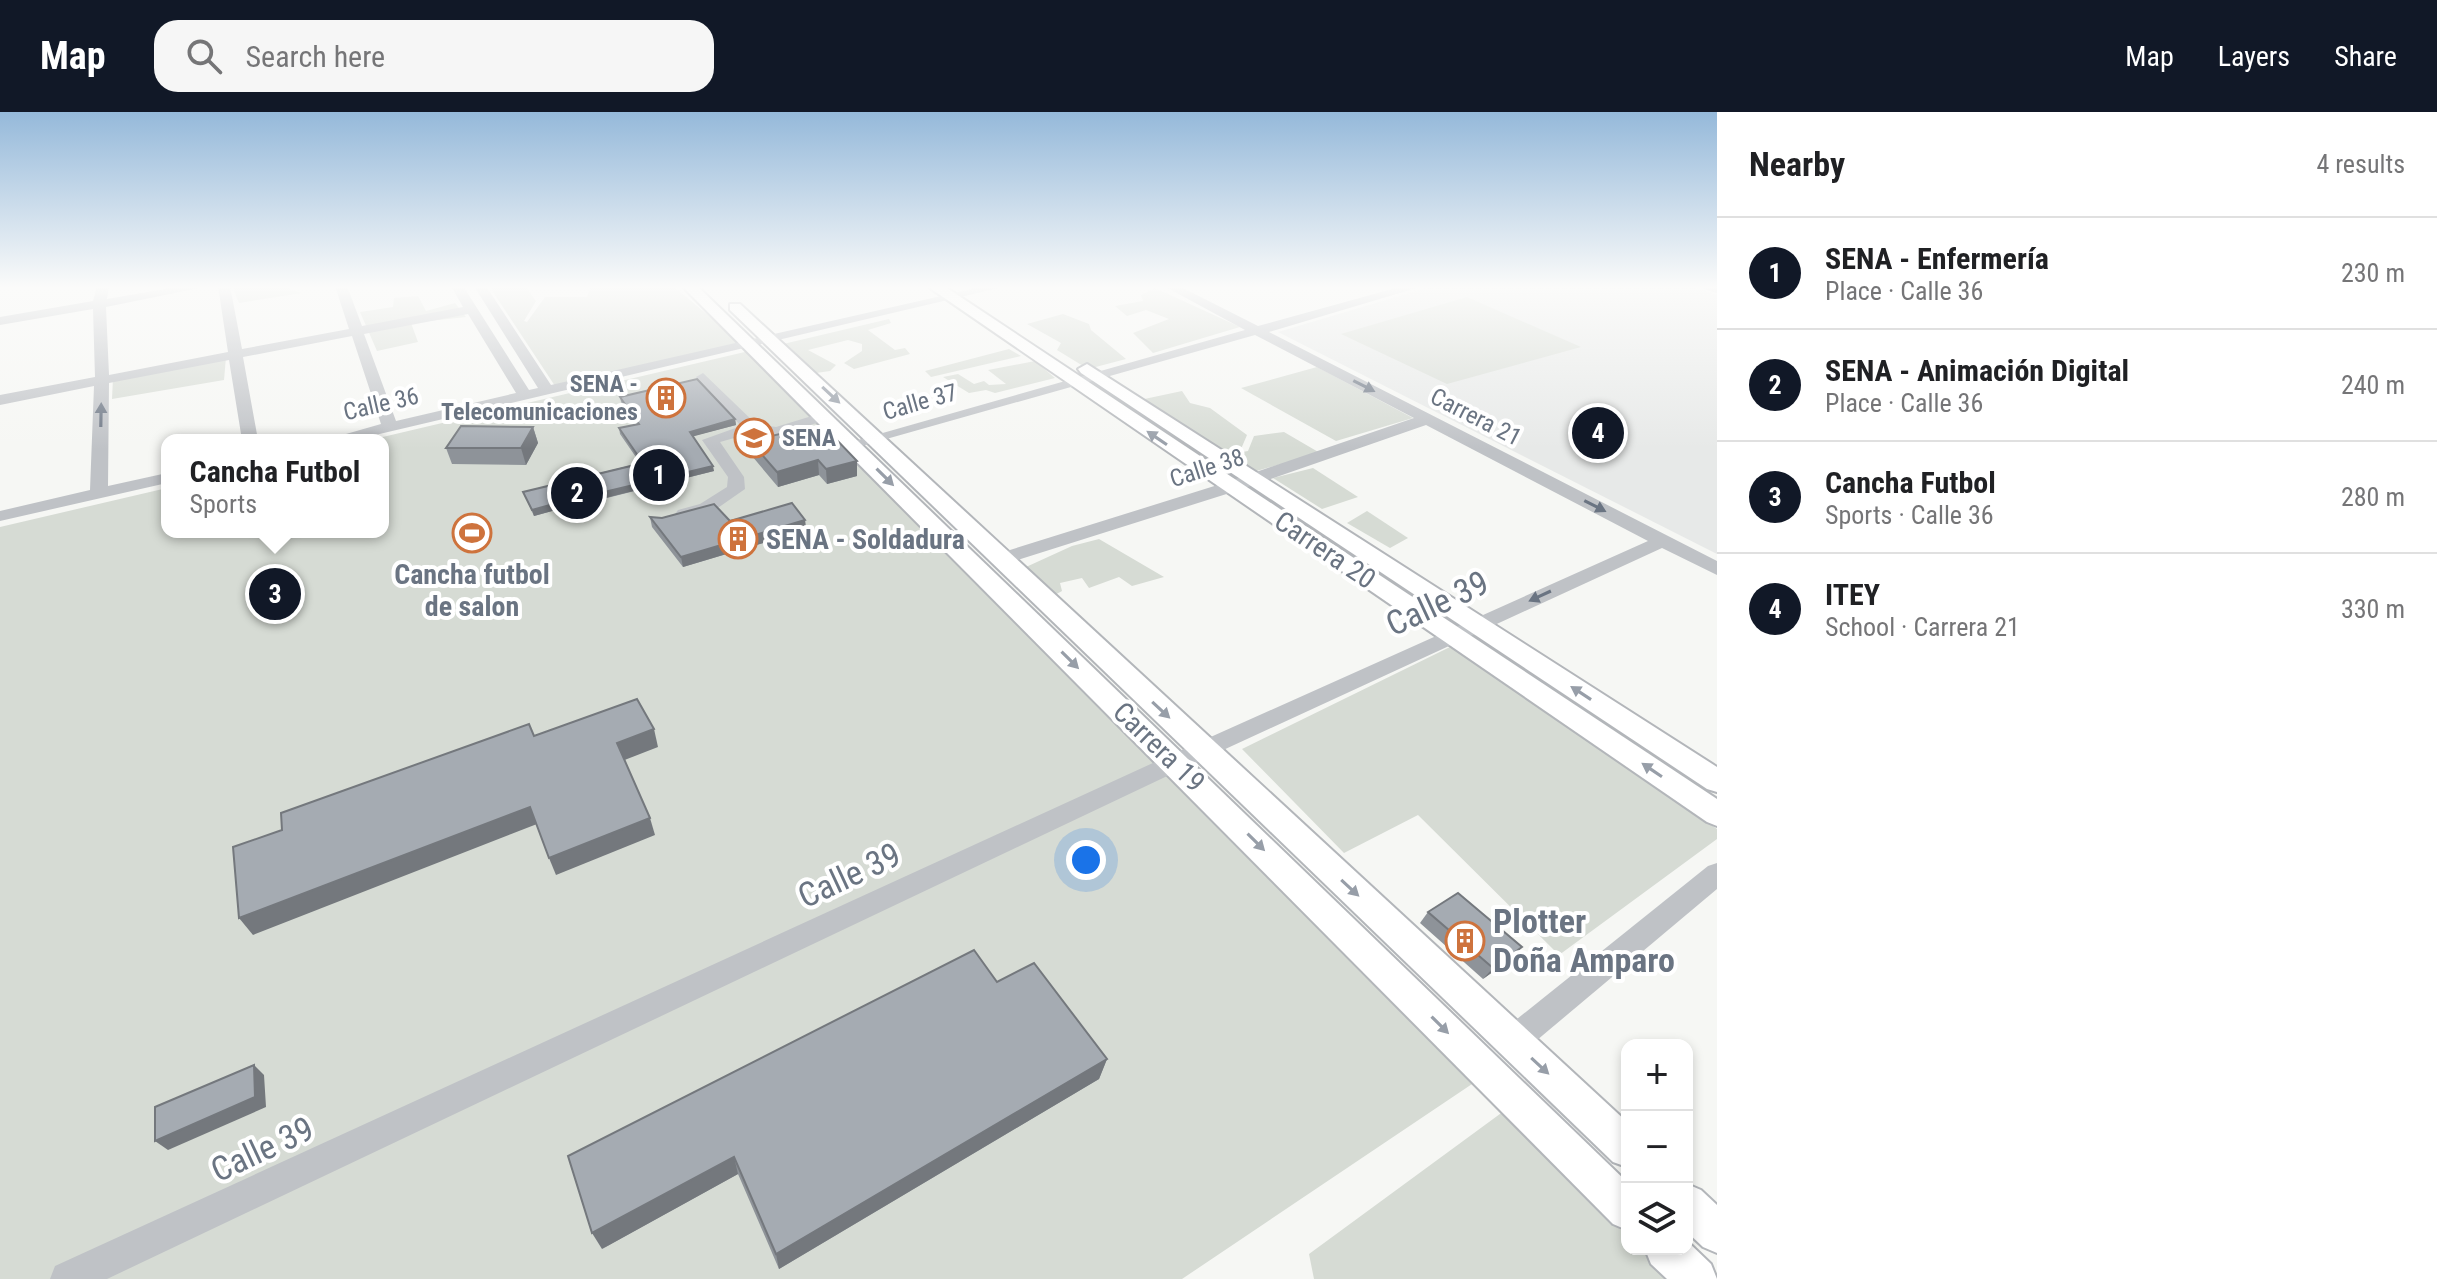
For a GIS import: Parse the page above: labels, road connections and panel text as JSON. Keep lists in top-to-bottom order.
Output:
{
  "streets": {
    "main road": ["Carrera 20", "Carrera 19"],
    "street": [
      "Calle 37",
      "Calle 36",
      "Carrera 21",
      "Calle 38",
      "Calle 39"
    ]
  },
  "crossings": [
    ["Calle 37", "Carrera 20"],
    ["Calle 37", "Carrera 19"],
    ["Calle 36", "Carrera 19"],
    ["Carrera 21", "Calle 38"],
    ["Carrera 21", "Calle 39"],
    ["Calle 38", "Carrera 20"],
    ["Calle 38", "Carrera 19"],
    ["Carrera 20", "Calle 39"],
    ["Calle 39", "Carrera 19"]
  ],
  "one_way": ["Carrera 21", "Carrera 20", "Carrera 19"],
  "places": {
    "building": ["SENA - Telecomunicaciones", "SENA - Soldadura", "Plotter Doña Amparo"],
    "school or university": ["SENA"],
    "sports": ["Cancha futbol de salon"]
  },
  "page": {
    "header": "Map",
    "search": "Search here",
    "nav": ["Map", "Layers", "Share"],
    "heading": ["Nearby", "4 results"],
    "list": [
      {
        "mark": "1",
        "name": "SENA - Enfermería",
        "note": "Place · Calle 36",
        "value": "230 m"
      },
      {
        "mark": "2",
        "name": "SENA - Animación Digital",
        "note": "Place · Calle 36",
        "value": "240 m"
      },
      {
        "mark": "3",
        "name": "Cancha Futbol",
        "note": "Sports · Calle 36",
        "value": "280 m"
      },
      {
        "mark": "4",
        "name": "ITEY",
        "note": "School · Carrera 21",
        "value": "330 m"
      }
    ],
    "pins": [
      "4",
      "1",
      "2",
      "3"
    ],
    "popup": ["Cancha Futbol", "Sports"],
    "map_buttons": ["+", "−"]
  }
}
